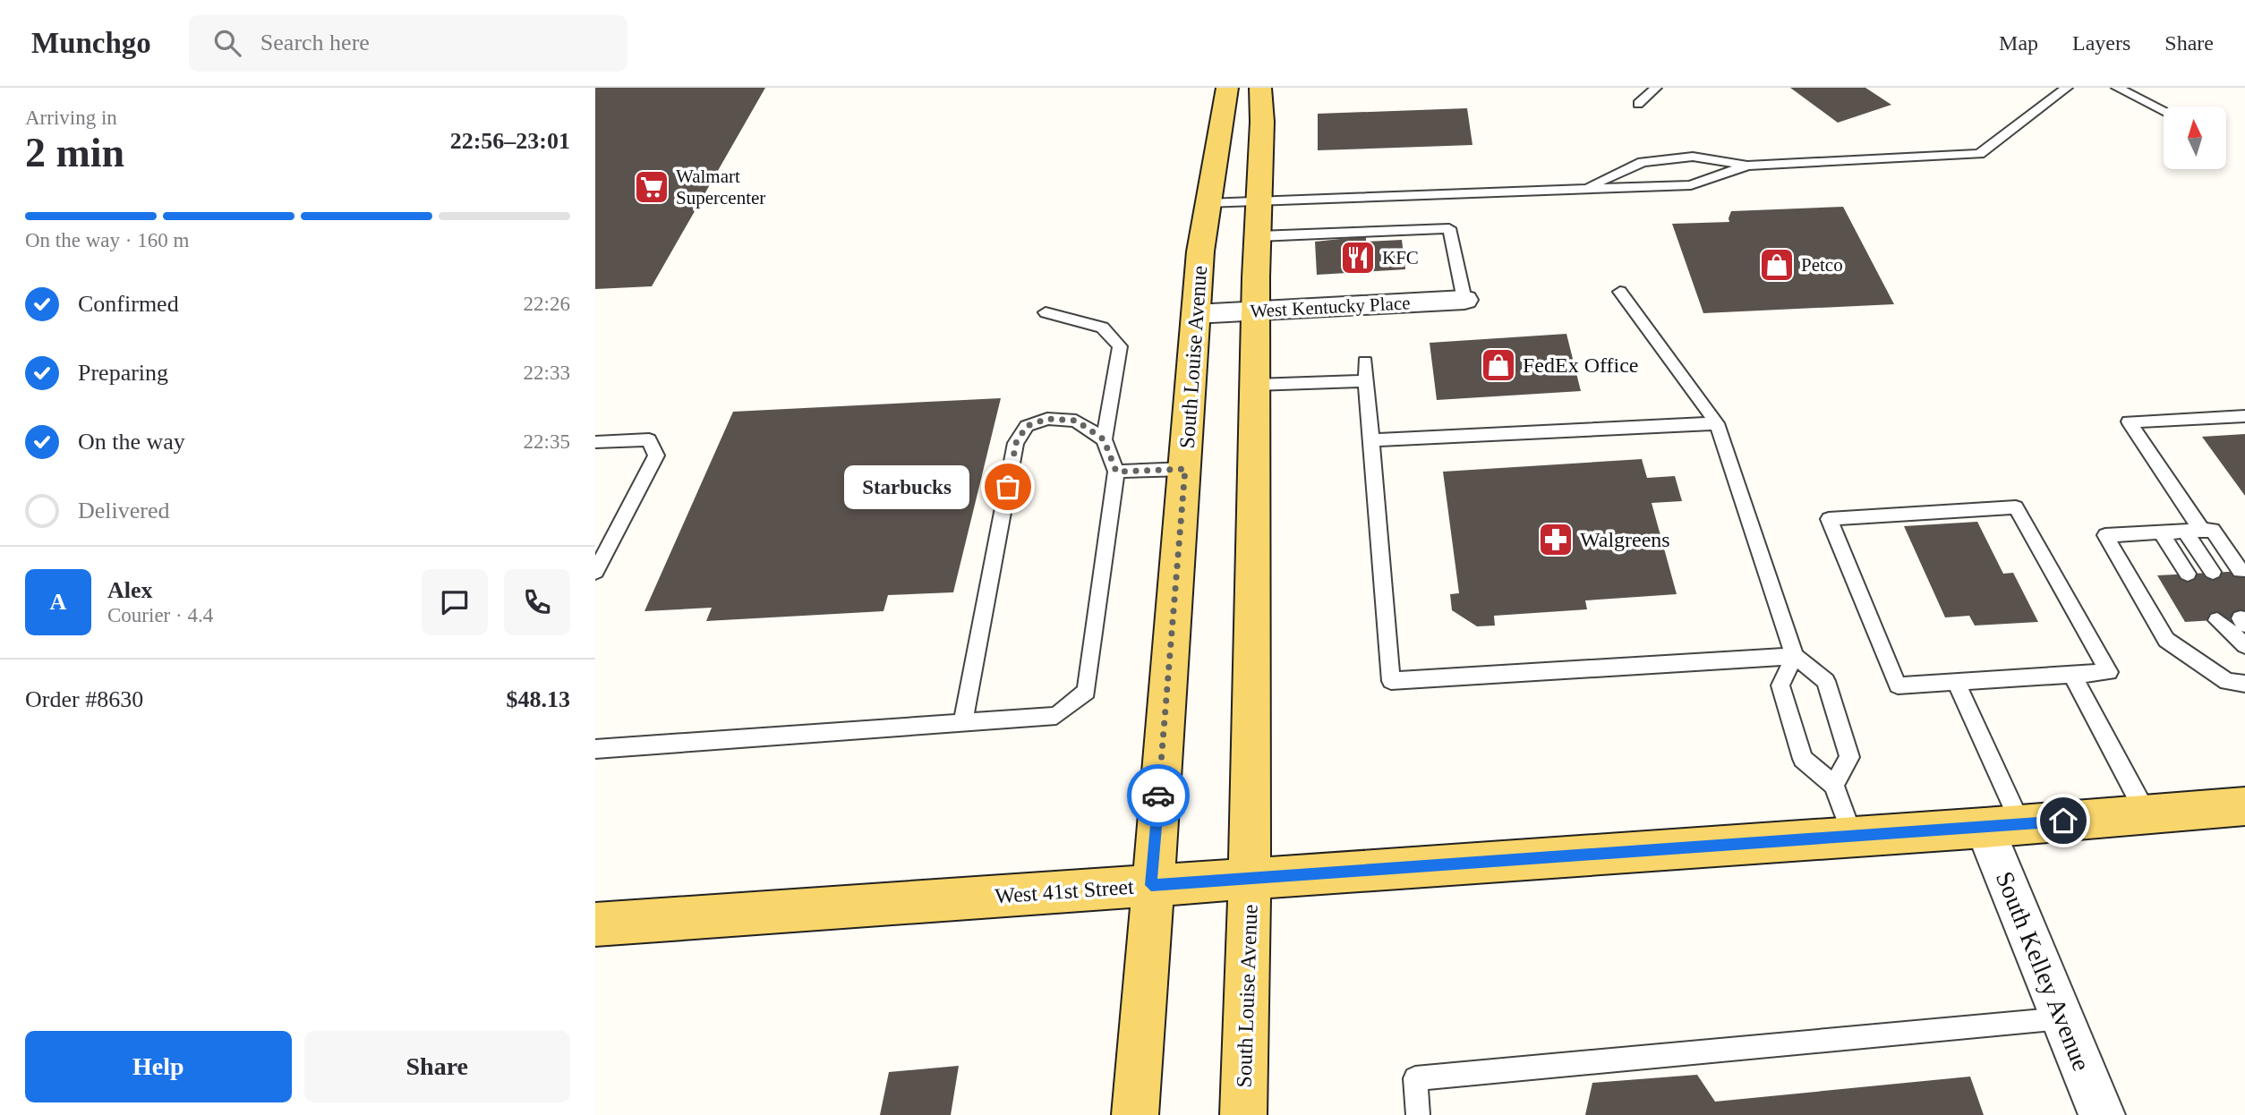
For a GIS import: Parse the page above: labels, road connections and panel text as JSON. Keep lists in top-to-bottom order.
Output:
{
  "streets": {
    "main road": ["South Louise Avenue", "West 41st Street"],
    "street": ["West Kentucky Place", "South Kelley Avenue"]
  },
  "crossings": [
    ["West Kentucky Place", "South Louise Avenue"],
    ["South Louise Avenue", "West 41st Street"],
    ["West 41st Street", "South Kelley Avenue"]
  ],
  "places": {
    "supermarket": ["Walmart Supercenter"],
    "restaurant": ["KFC"],
    "shop": ["Petco", "FedEx Office"],
    "other": ["Starbucks"],
    "pharmacy": ["Walgreens"]
  },
  "north": "top",
  "page": {
    "header": "Munchgo",
    "search": "Search here",
    "nav": ["Map", "Layers", "Share"],
    "heading": ["2 min", "Arriving in", "22:56–23:01"],
    "panel": [
      "Alex",
      "Courier · 4.4",
      "Order #8630",
      "$48.13"
    ],
    "bar": "On the way · 160 m",
    "list": [
      ["Confirmed", "22:26"],
      ["Preparing", "22:33"],
      ["On the way", "22:35"],
      "Delivered"
    ],
    "bubble": "Starbucks",
    "round": "A",
    "buttons": ["Help", "Share"]
  }
}
